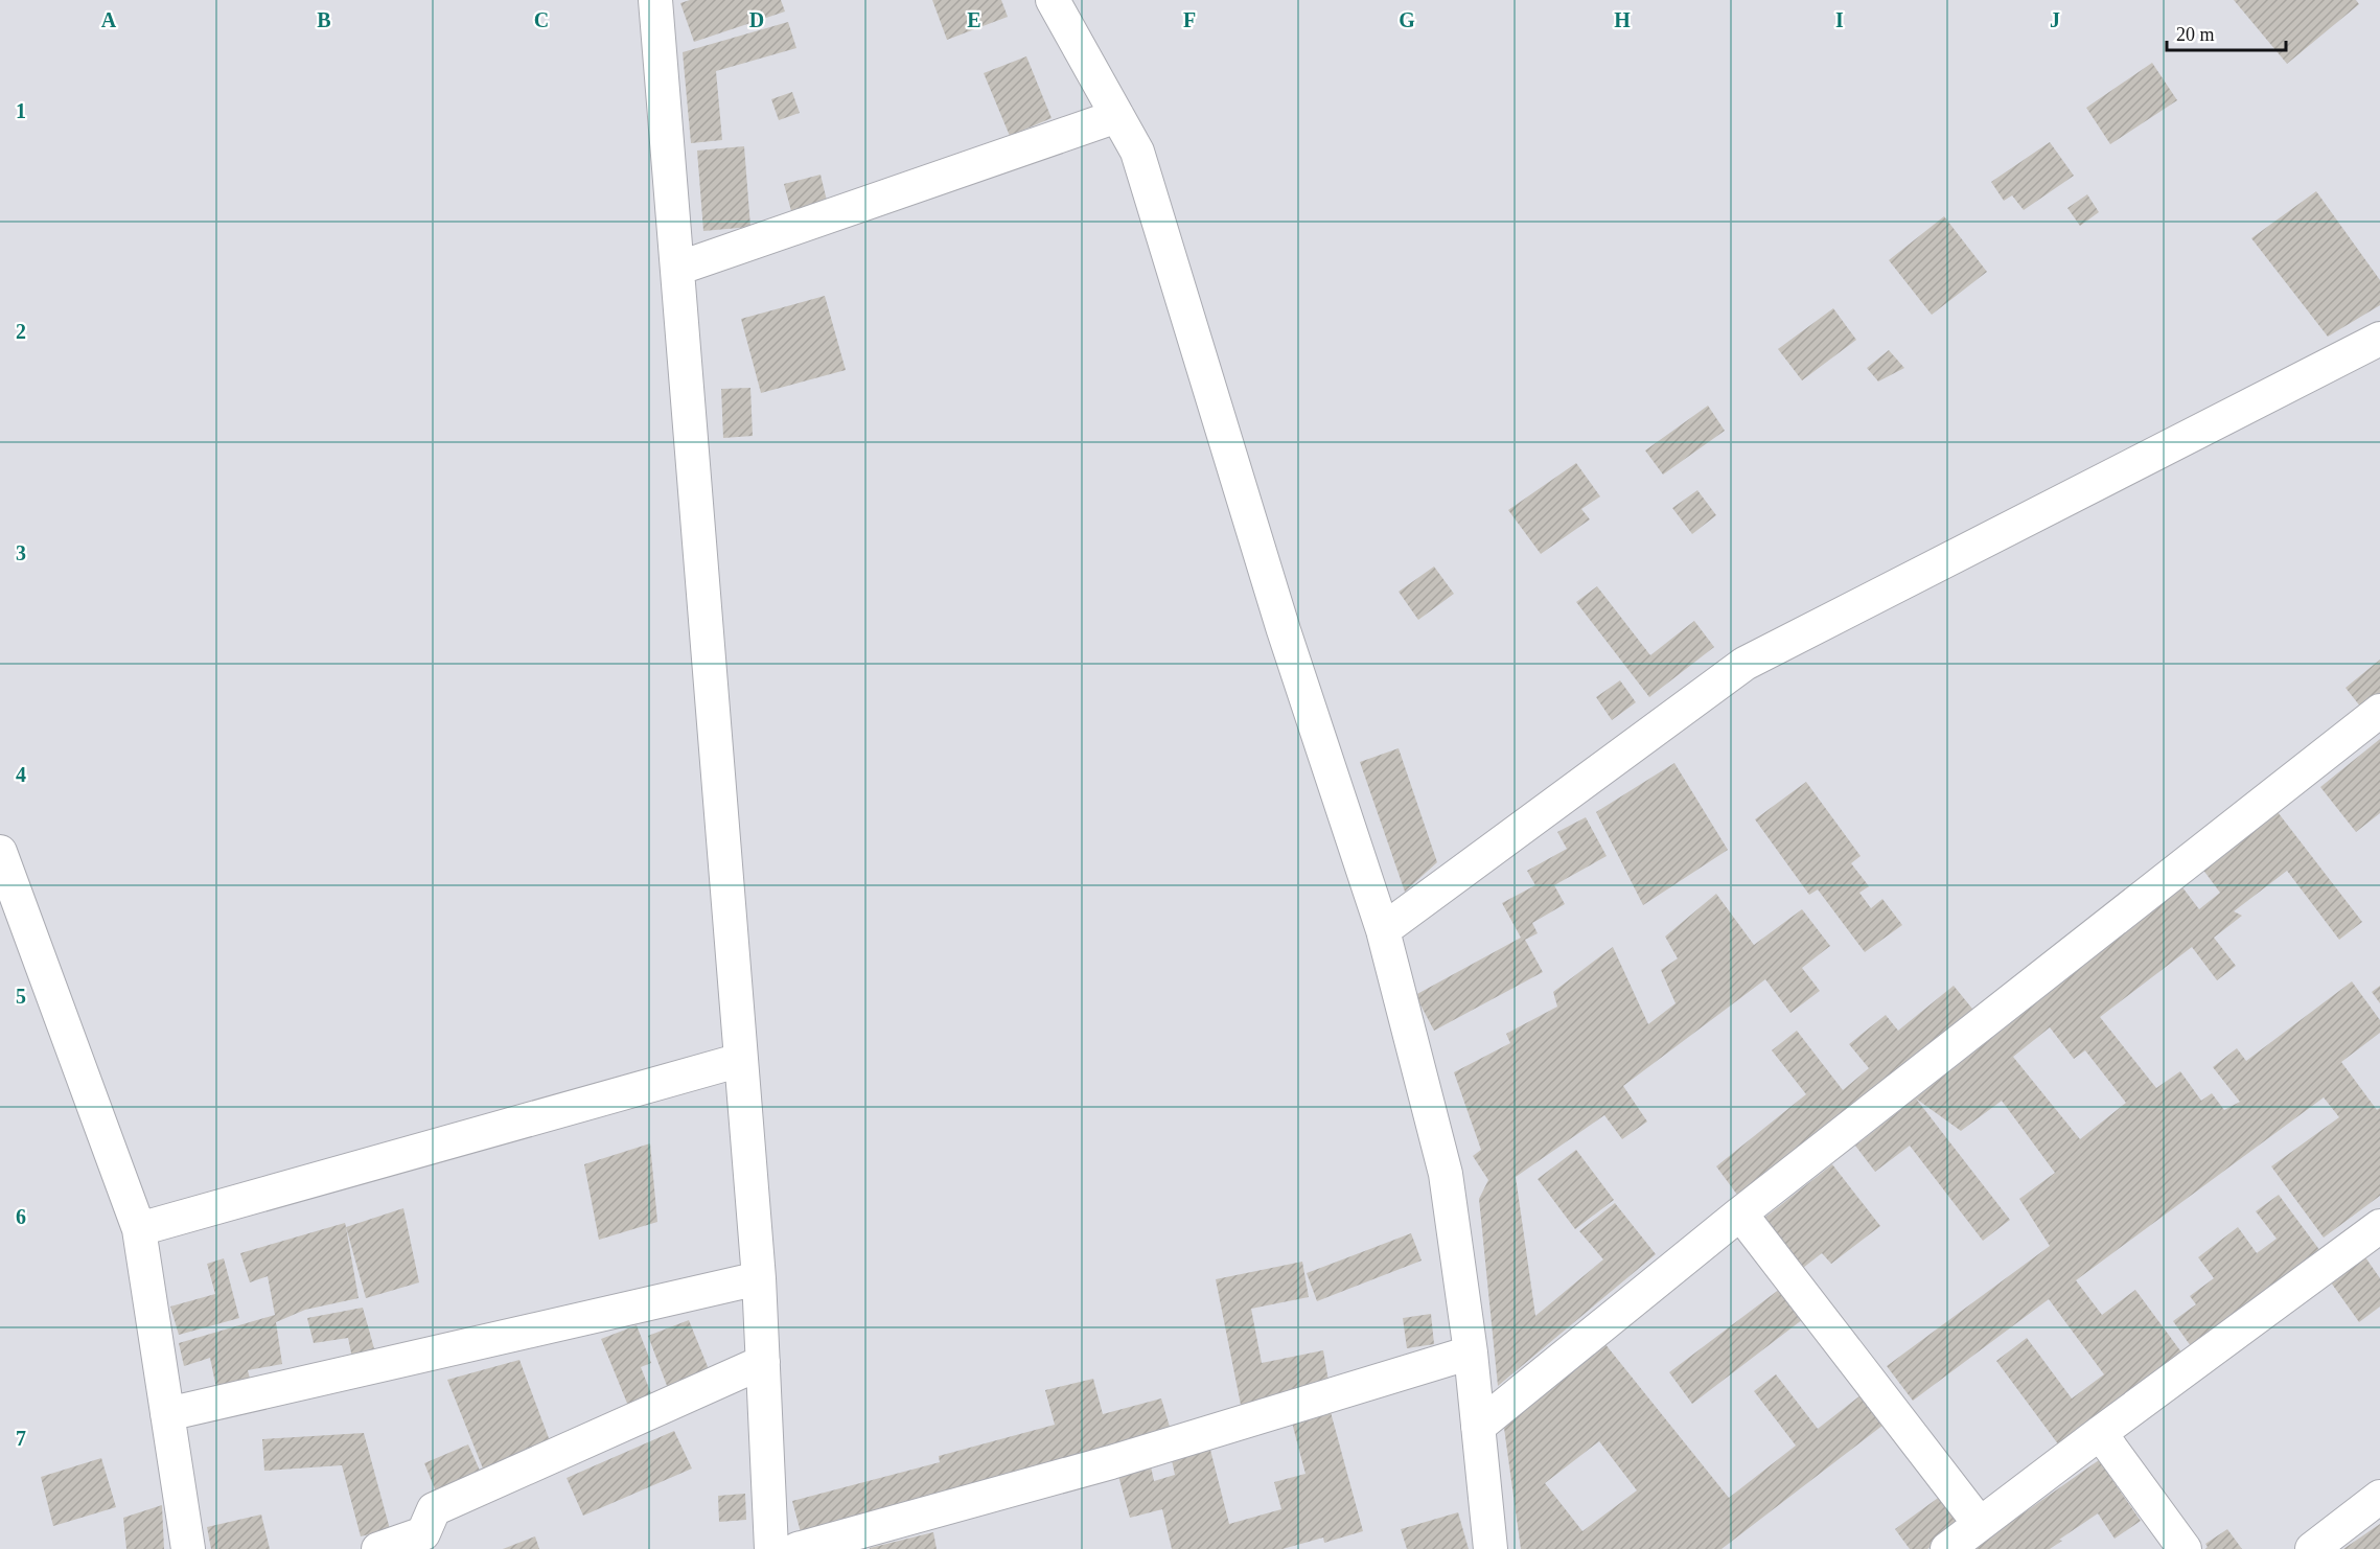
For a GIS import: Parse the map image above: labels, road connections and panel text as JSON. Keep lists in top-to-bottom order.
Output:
{
  "scale_bar": "20 m",
  "grid": {
    "columns": [
      "A",
      "B",
      "C",
      "D",
      "E",
      "F",
      "G",
      "H",
      "I",
      "J"
    ],
    "rows": [
      "1",
      "2",
      "3",
      "4",
      "5",
      "6",
      "7"
    ]
  }
}
